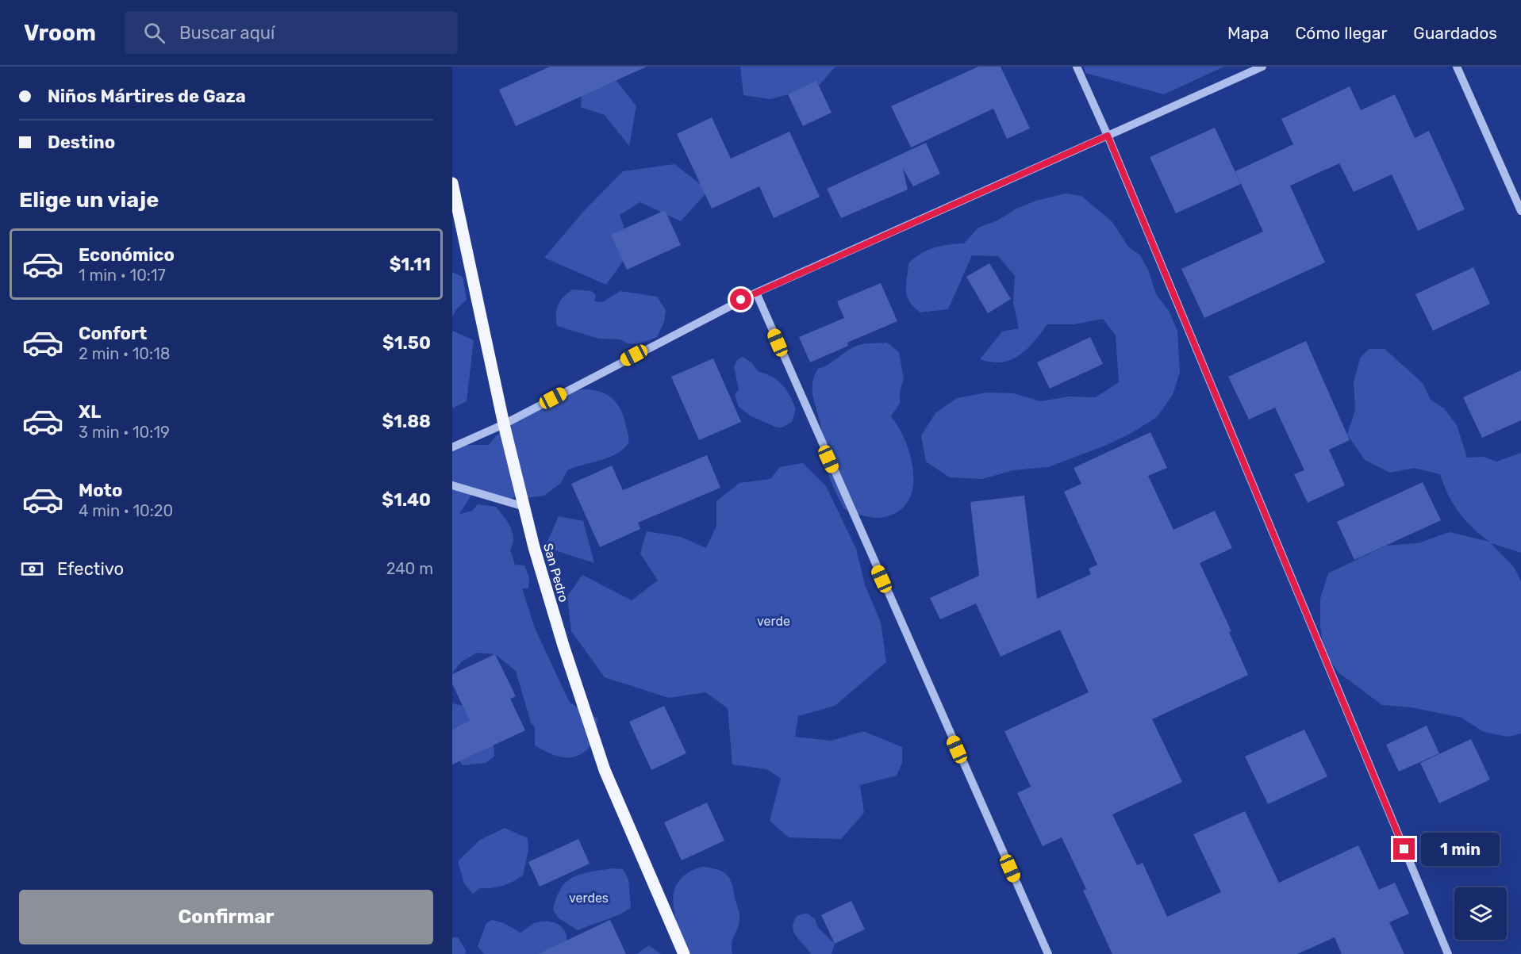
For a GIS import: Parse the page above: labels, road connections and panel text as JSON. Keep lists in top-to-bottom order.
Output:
{
  "streets": {
    "main road": ["San Pedro"]
  },
  "parks": ["verde", "verdes"],
  "page": {
    "header": "Vroom",
    "search": "Buscar aquí",
    "nav": ["Mapa", "Cómo llegar", "Guardados"],
    "banner": ["Niños Mártires de Gaza", "Destino"],
    "heading": "Elige un viaje",
    "list": [
      {
        "name": "Económico",
        "note": "1 min · 10:17",
        "value": "$1.11"
      },
      {
        "name": "Confort",
        "note": "2 min · 10:18",
        "value": "$1.50"
      },
      {
        "name": "XL",
        "note": "3 min · 10:19",
        "value": "$1.88"
      },
      {
        "name": "Moto",
        "note": "4 min · 10:20",
        "value": "$1.40"
      }
    ],
    "pay": ["Efectivo", "240 m"],
    "bubble": "1 min",
    "buttons": "Confirmar"
  }
}
